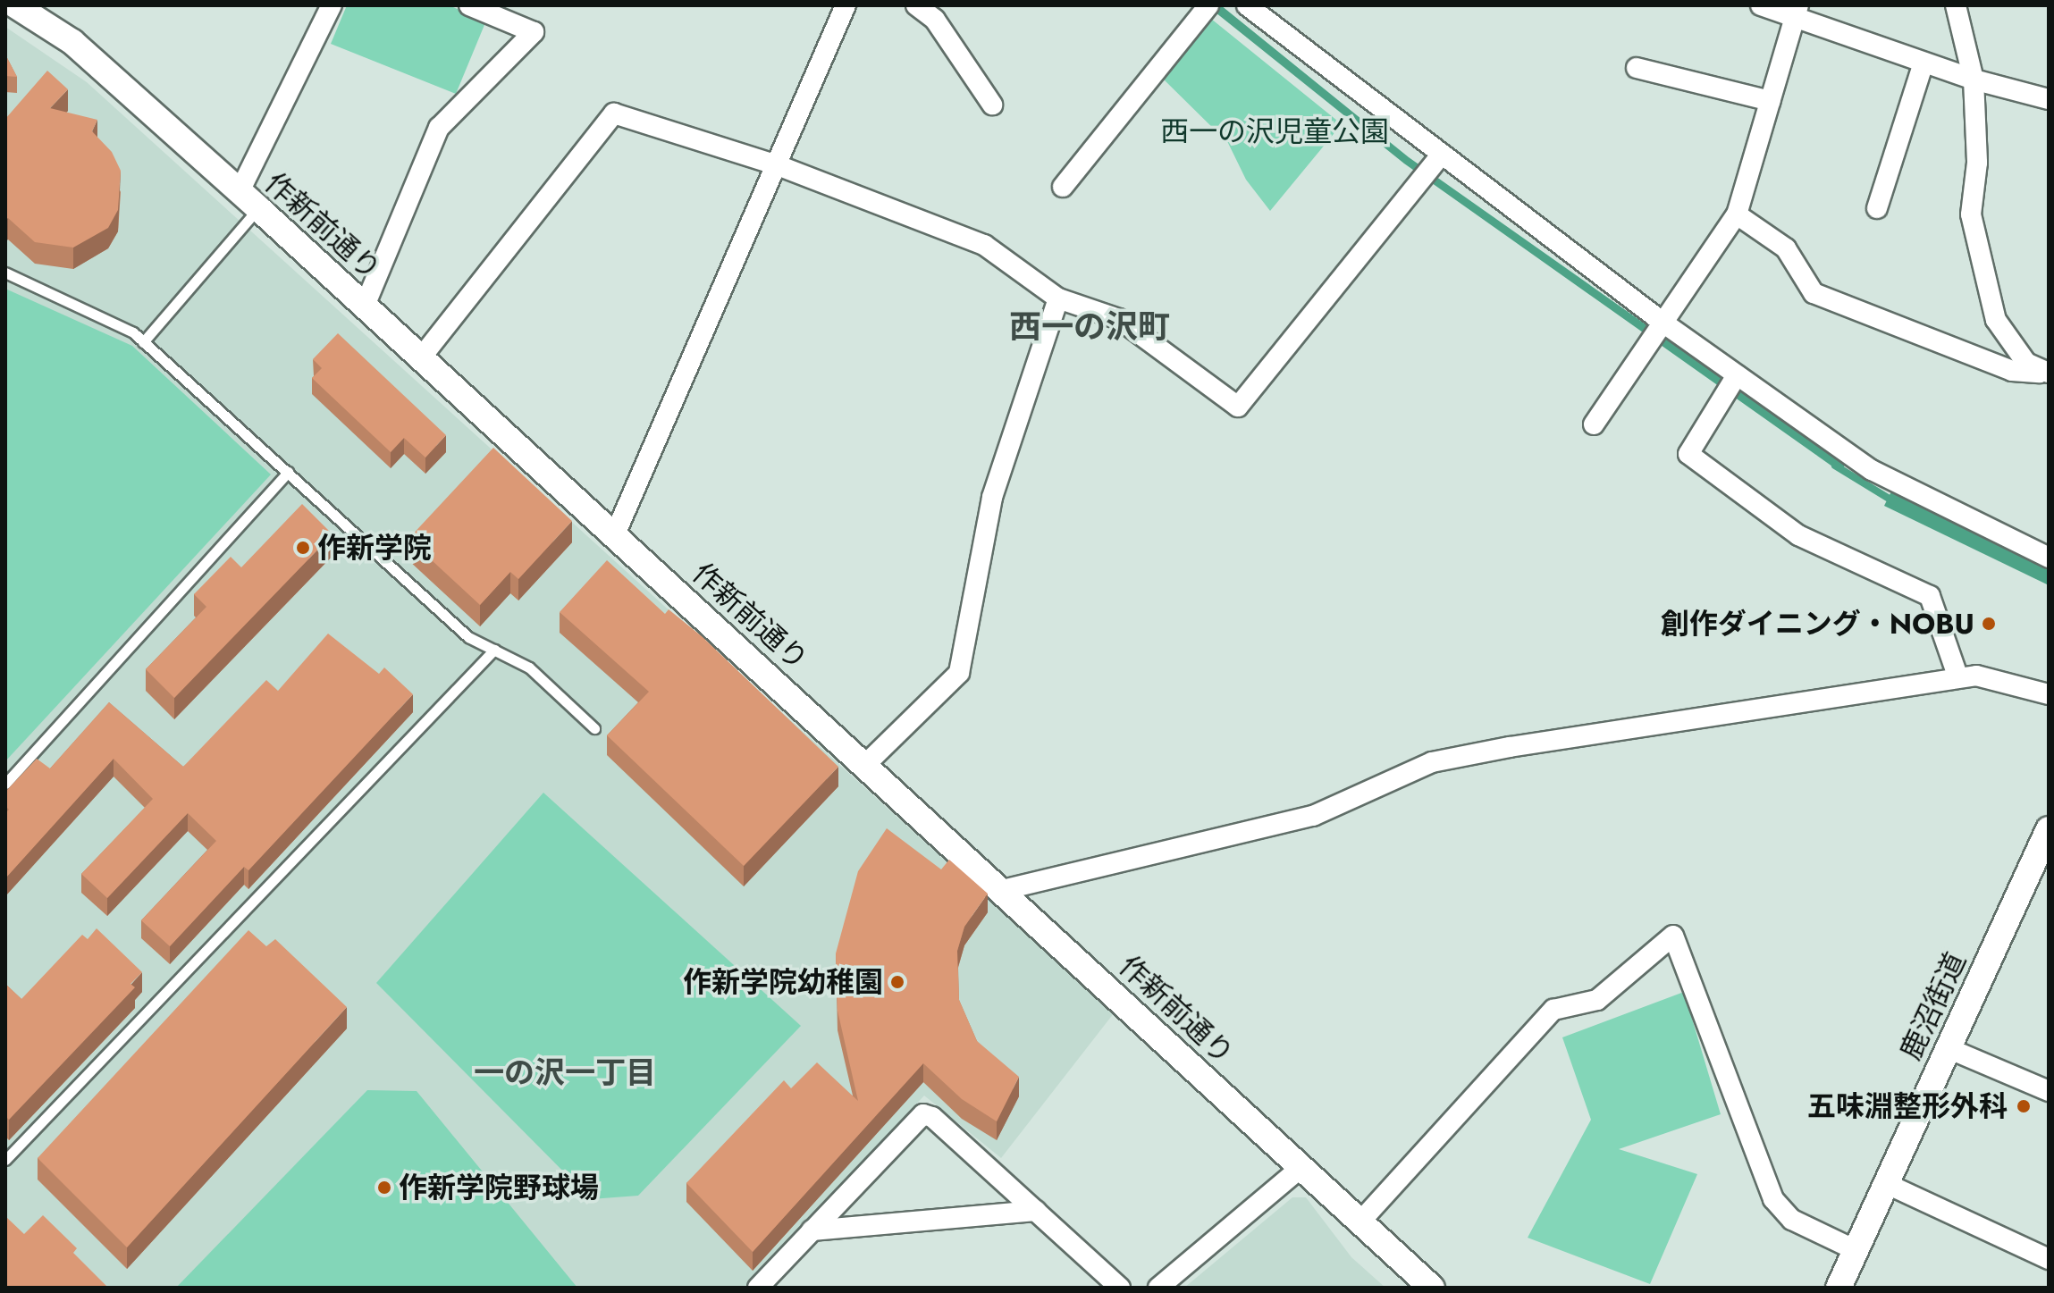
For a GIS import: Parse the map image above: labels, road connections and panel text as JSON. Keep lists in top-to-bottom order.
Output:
{
  "streets": {
    "street": ["作新前通り", "鹿沼街道"]
  },
  "districts": ["西一の沢町", "一の沢一丁目"],
  "parks": ["西一の沢児童公園"],
  "places": [
    "作新学院",
    "創作ダイニング・NOBU",
    "作新学院幼稚園",
    "五味淵整形外科",
    "作新学院野球場"
  ]
}
